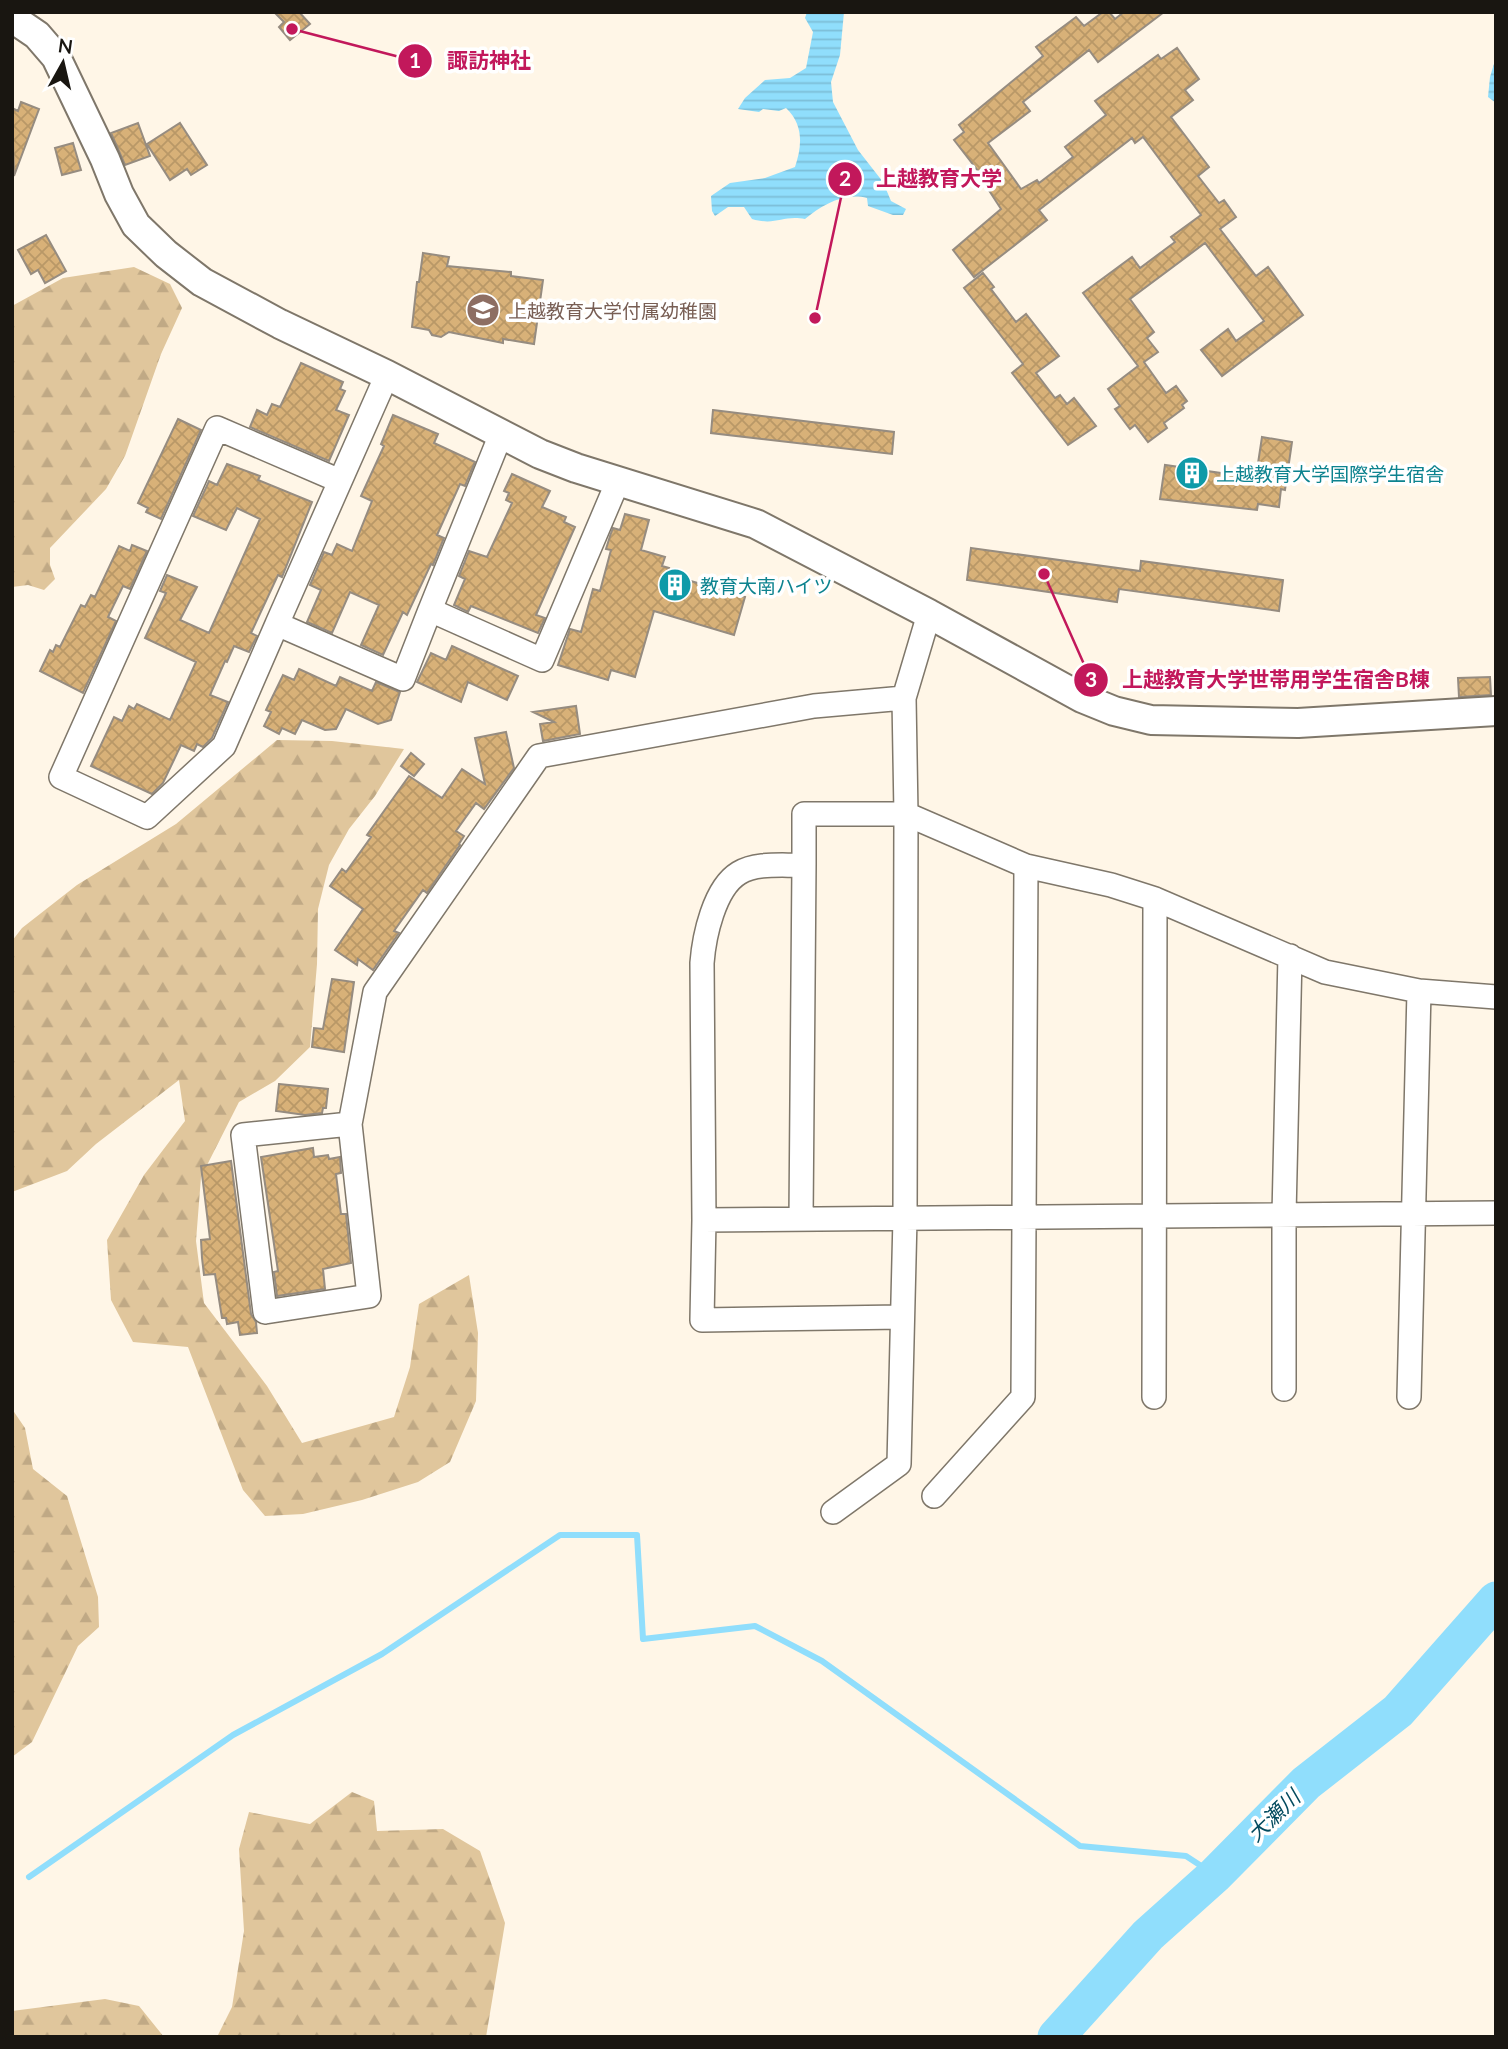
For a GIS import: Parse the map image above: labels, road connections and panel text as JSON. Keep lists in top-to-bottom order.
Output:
{
  "water": ["大瀬川"],
  "places": {
    "other": ["諏訪神社", "上越教育大学", "上越教育大学世帯用学生宿舎B棟"],
    "school or university": ["上越教育大学付属幼稚園"],
    "building": ["上越教育大学国際学生宿舎", "教育大南ハイツ"]
  },
  "north": "top"
}
